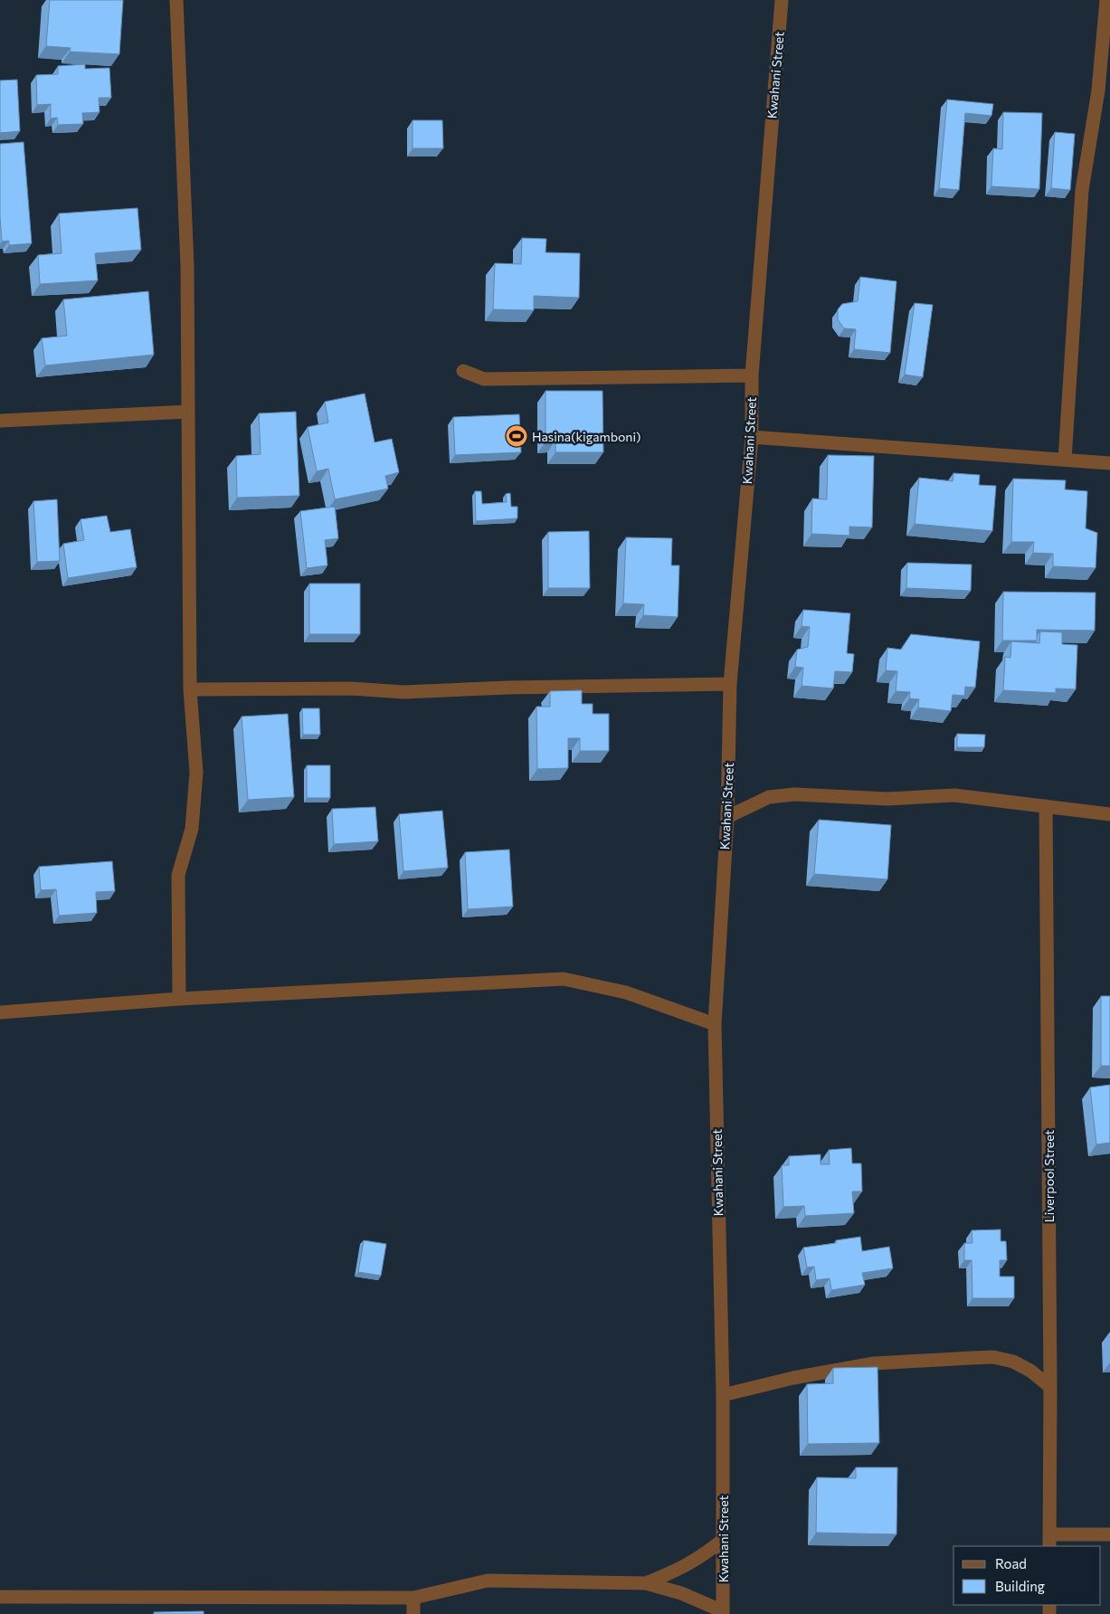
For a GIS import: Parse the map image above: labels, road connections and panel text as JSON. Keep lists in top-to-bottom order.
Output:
{
  "streets": {
    "street": ["Kwahani Street", "Liverpool Street"]
  },
  "places": {
    "sports": ["Hasina(kigamboni)"]
  },
  "legend": ["Road", "Building"]
}
